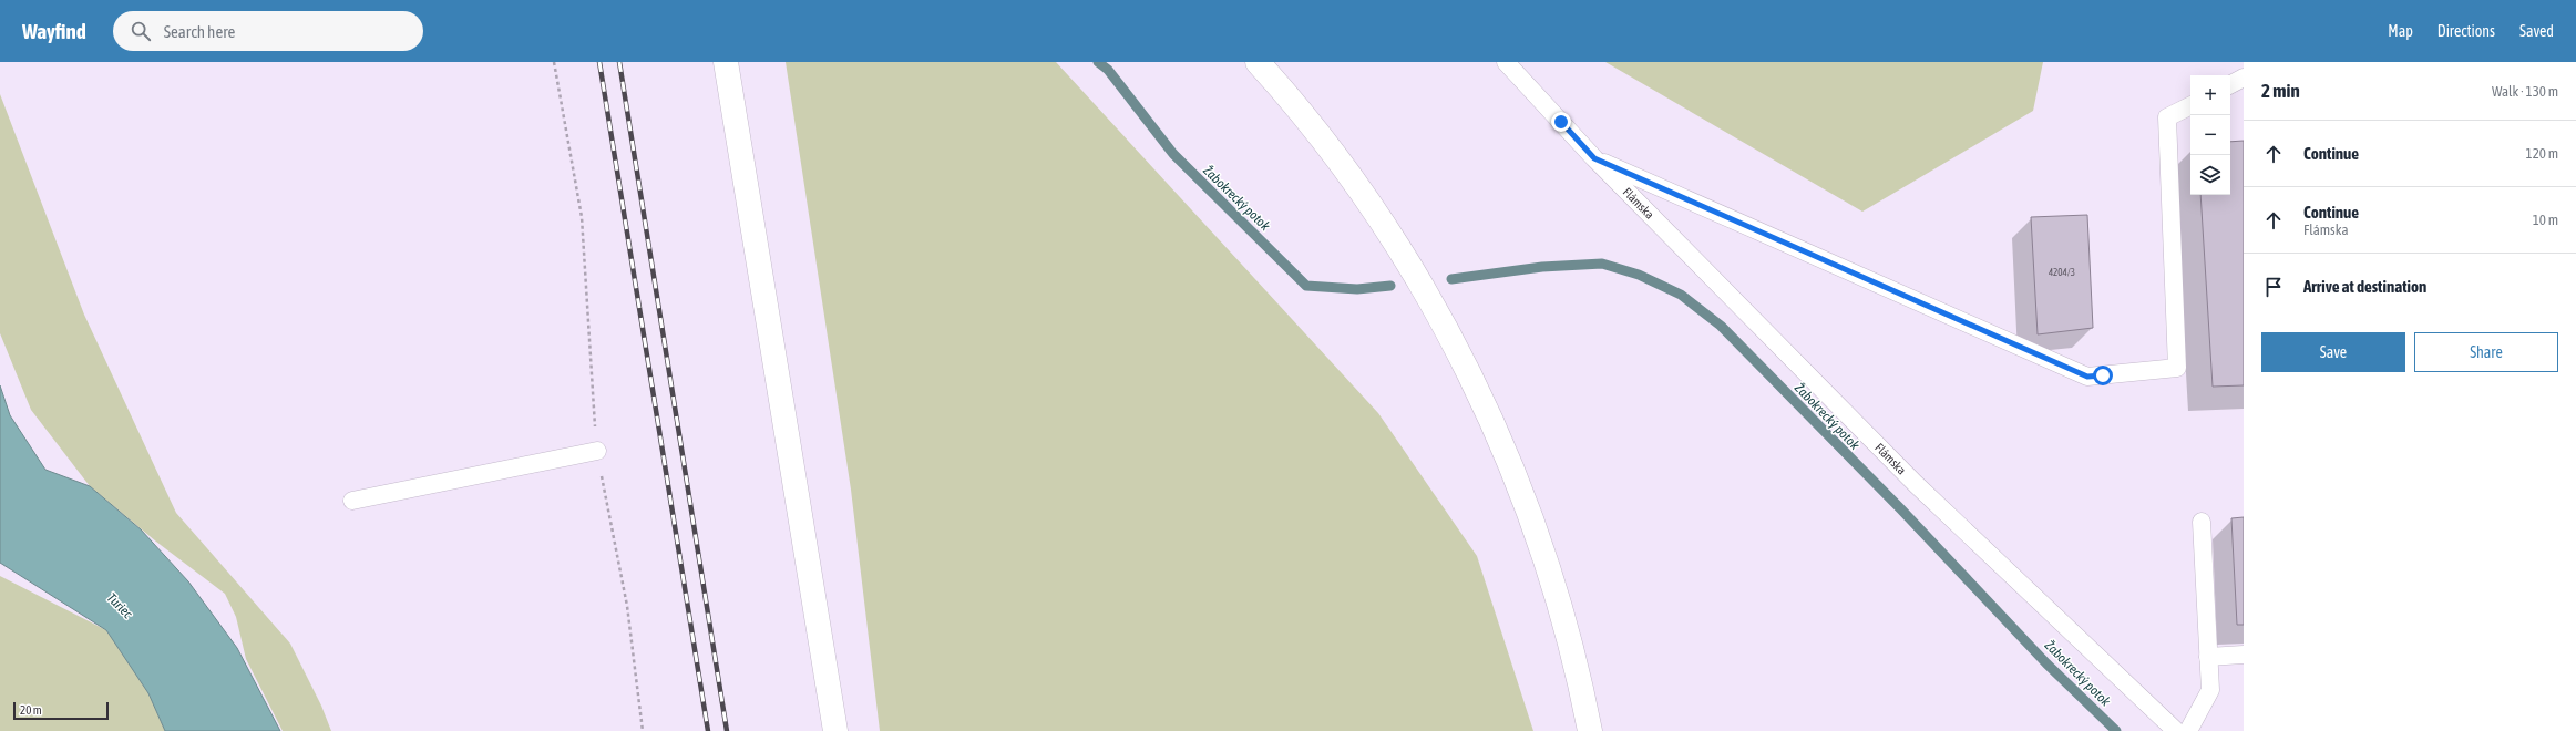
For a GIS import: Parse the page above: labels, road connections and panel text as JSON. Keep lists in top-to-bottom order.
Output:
{
  "streets": {
    "lane": ["Flámska"]
  },
  "water": ["Žabokrecký potok", "Turiec"],
  "house_numbers": ["4204/3"],
  "scale_bar": "20 m",
  "page": {
    "header": "Wayfind",
    "search": "Search here",
    "nav": ["Map", "Directions", "Saved"],
    "heading": ["2 min", "Walk · 130 m"],
    "map_buttons": ["+", "−"],
    "list": [
      ["Continue", "120 m"],
      ["Continue", "Flámska", "10 m"],
      "Arrive at destination"
    ],
    "buttons": ["Save", "Share"],
    "scale": "20 m"
  }
}
